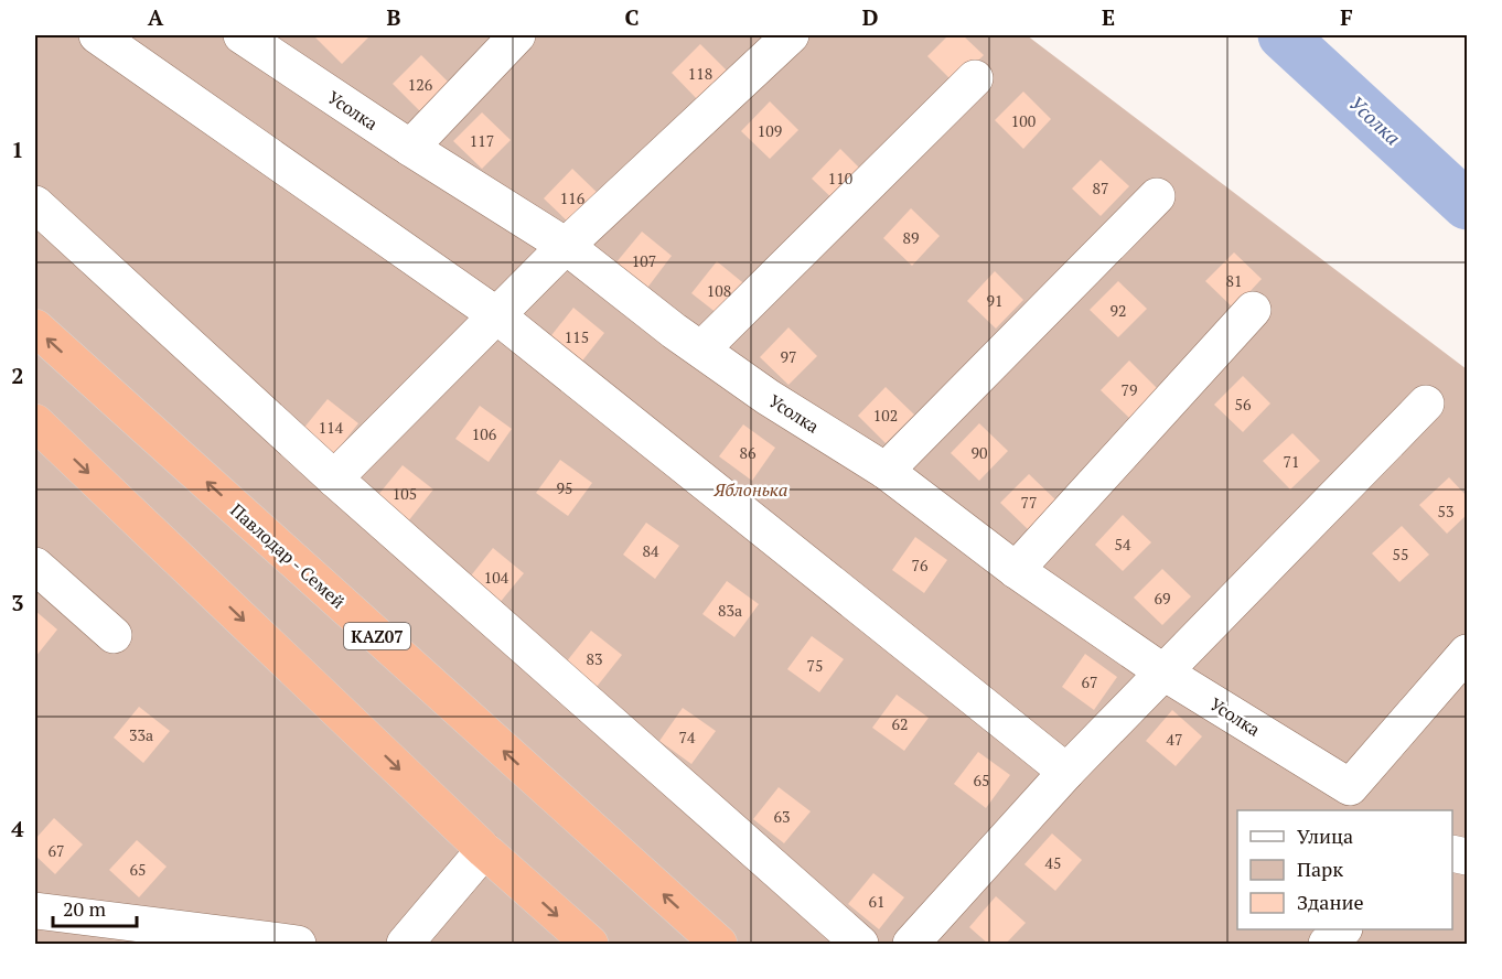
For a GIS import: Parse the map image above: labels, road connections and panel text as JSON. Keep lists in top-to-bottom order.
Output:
{
  "streets": {
    "highway": ["Павлодар - Семей", "KAZ07"],
    "street": ["Усолка"]
  },
  "water": ["Усолка"],
  "parks": ["Яблонька"],
  "house_numbers": [
    "118",
    "126",
    "100",
    "109",
    "117",
    "110",
    "87",
    "116",
    "89",
    "107",
    "81",
    "108",
    "91",
    "92",
    "115",
    "97",
    "79",
    "56",
    "102",
    "114",
    "106",
    "86",
    "90",
    "71",
    "95",
    "105",
    "77",
    "53",
    "54",
    "84",
    "55",
    "76",
    "104",
    "69",
    "83а",
    "83",
    "75",
    "67",
    "62",
    "33а",
    "74",
    "47",
    "65",
    "63",
    "67",
    "45",
    "65",
    "61"
  ],
  "legend": ["Улица", "Парк", "Здание"],
  "scale_bar": "20 m",
  "grid": {
    "columns": [
      "A",
      "B",
      "C",
      "D",
      "E",
      "F"
    ],
    "rows": [
      "1",
      "2",
      "3",
      "4"
    ]
  }
}
